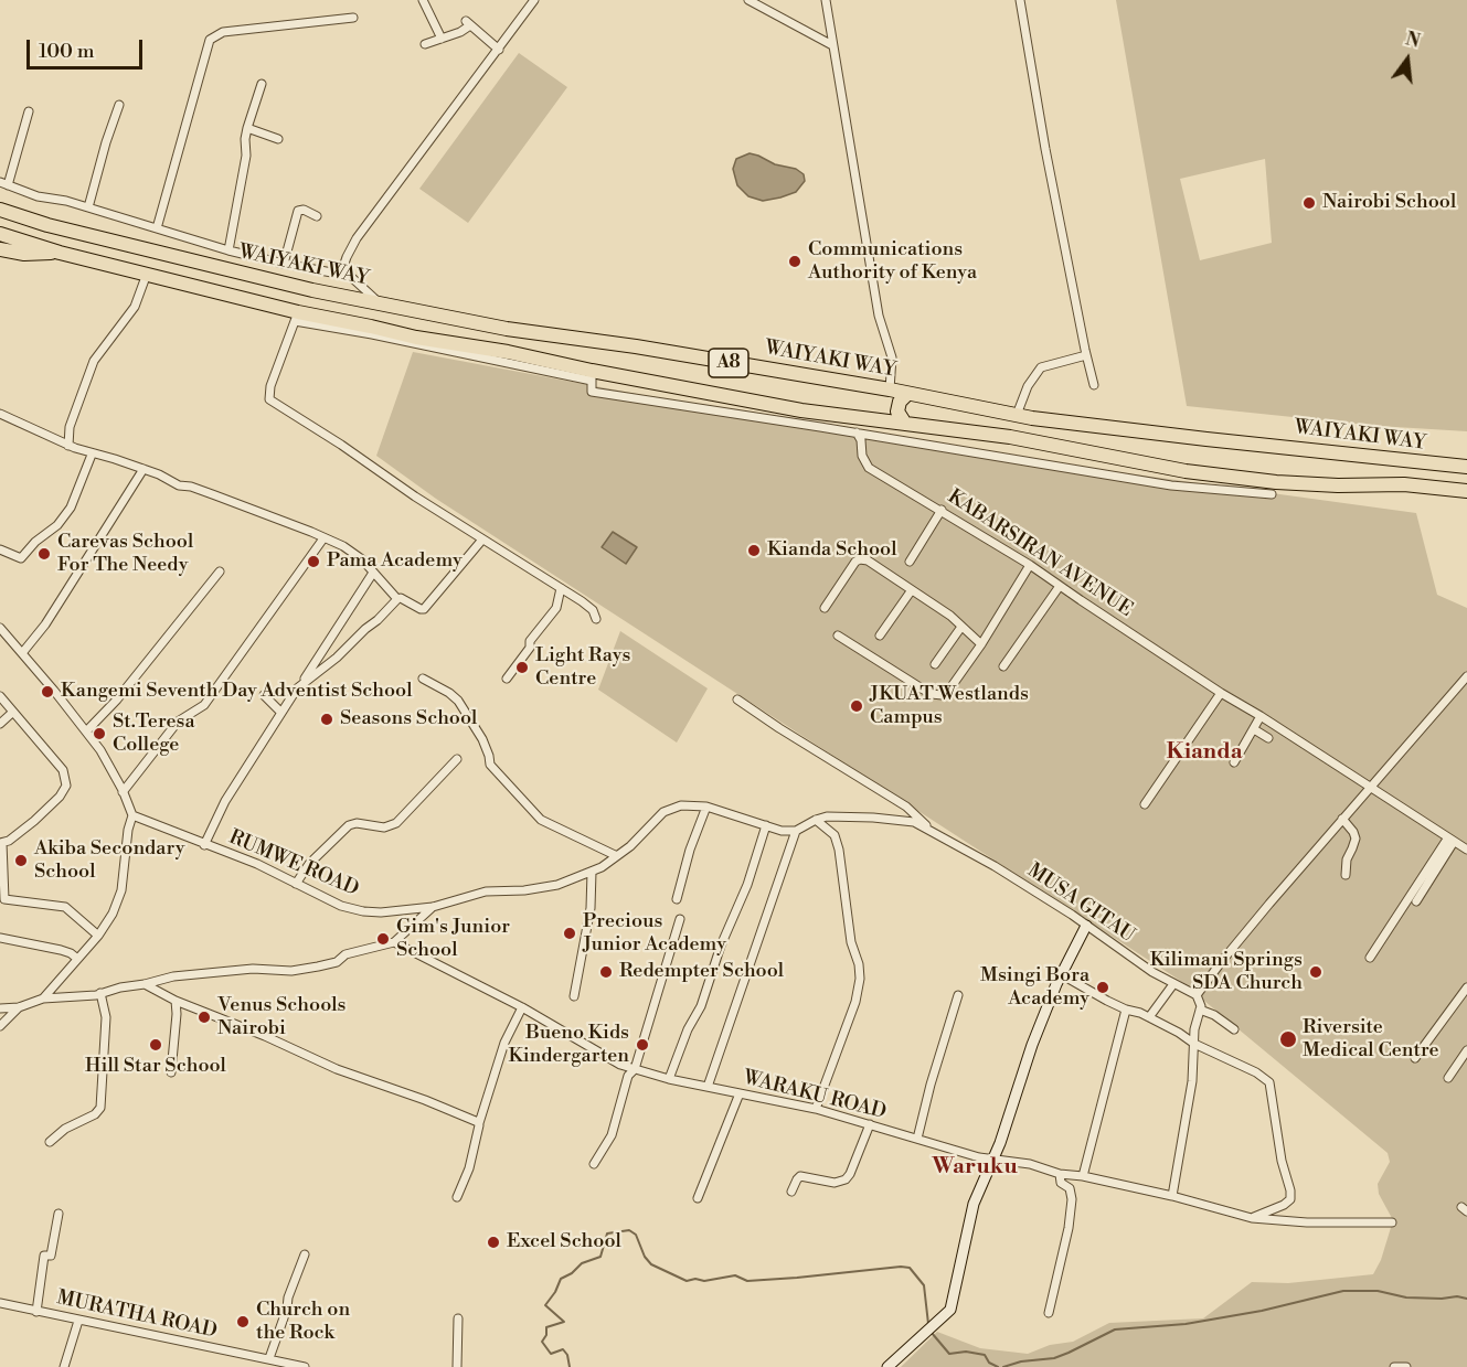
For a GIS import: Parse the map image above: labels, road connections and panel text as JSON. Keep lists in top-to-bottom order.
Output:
{
  "streets": {
    "highway": ["WAIYAKI WAY", "A8"],
    "street": [
      "KABARSIRAN AVENUE",
      "RUMWE ROAD",
      "MUSA GITAU",
      "WARAKU ROAD",
      "MURATHA ROAD"
    ]
  },
  "districts": ["Kianda", "Waruku"],
  "places": [
    "Nairobi School",
    "Communications Authority of Kenya",
    "Kianda School",
    "Carevas School For The Needy",
    "Pama Academy",
    "Light Rays Centre",
    "Kangemi Seventh Day Adventist School",
    "JKUAT Westlands Campus",
    "Seasons School",
    "St.Teresa College",
    "Akiba Secondary School",
    "Precious Junior Academy",
    "Gim's Junior School",
    "Redempter School",
    "Kilimani Springs SDA Church",
    "Msingi Bora Academy",
    "Venus Schools Nairobi",
    "Riversite Medical Centre",
    "Hill Star School",
    "Bueno Kids Kindergarten",
    "Excel School",
    "Church on the Rock"
  ],
  "scale_bar": "100 m",
  "north": "top"
}
